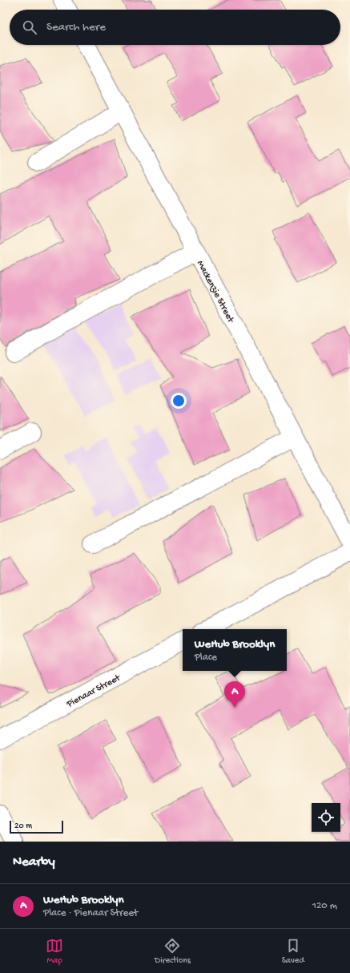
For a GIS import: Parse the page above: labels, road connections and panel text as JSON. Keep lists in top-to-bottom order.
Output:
{
  "streets": {
    "street": ["Mackenzie Street", "Pienaar Street"]
  },
  "scale_bar": "20 m",
  "page": {
    "search": "Search here",
    "popup": ["WeHub Brooklyn", "Place"],
    "pins": "A",
    "scale": "20 m",
    "heading": "Nearby",
    "list": [
      {
        "mark": "A",
        "name": "WeHub Brooklyn",
        "note": "Place · Pienaar Street",
        "value": "120 m"
      }
    ],
    "nav": ["Map", "Directions", "Saved"]
  }
}
